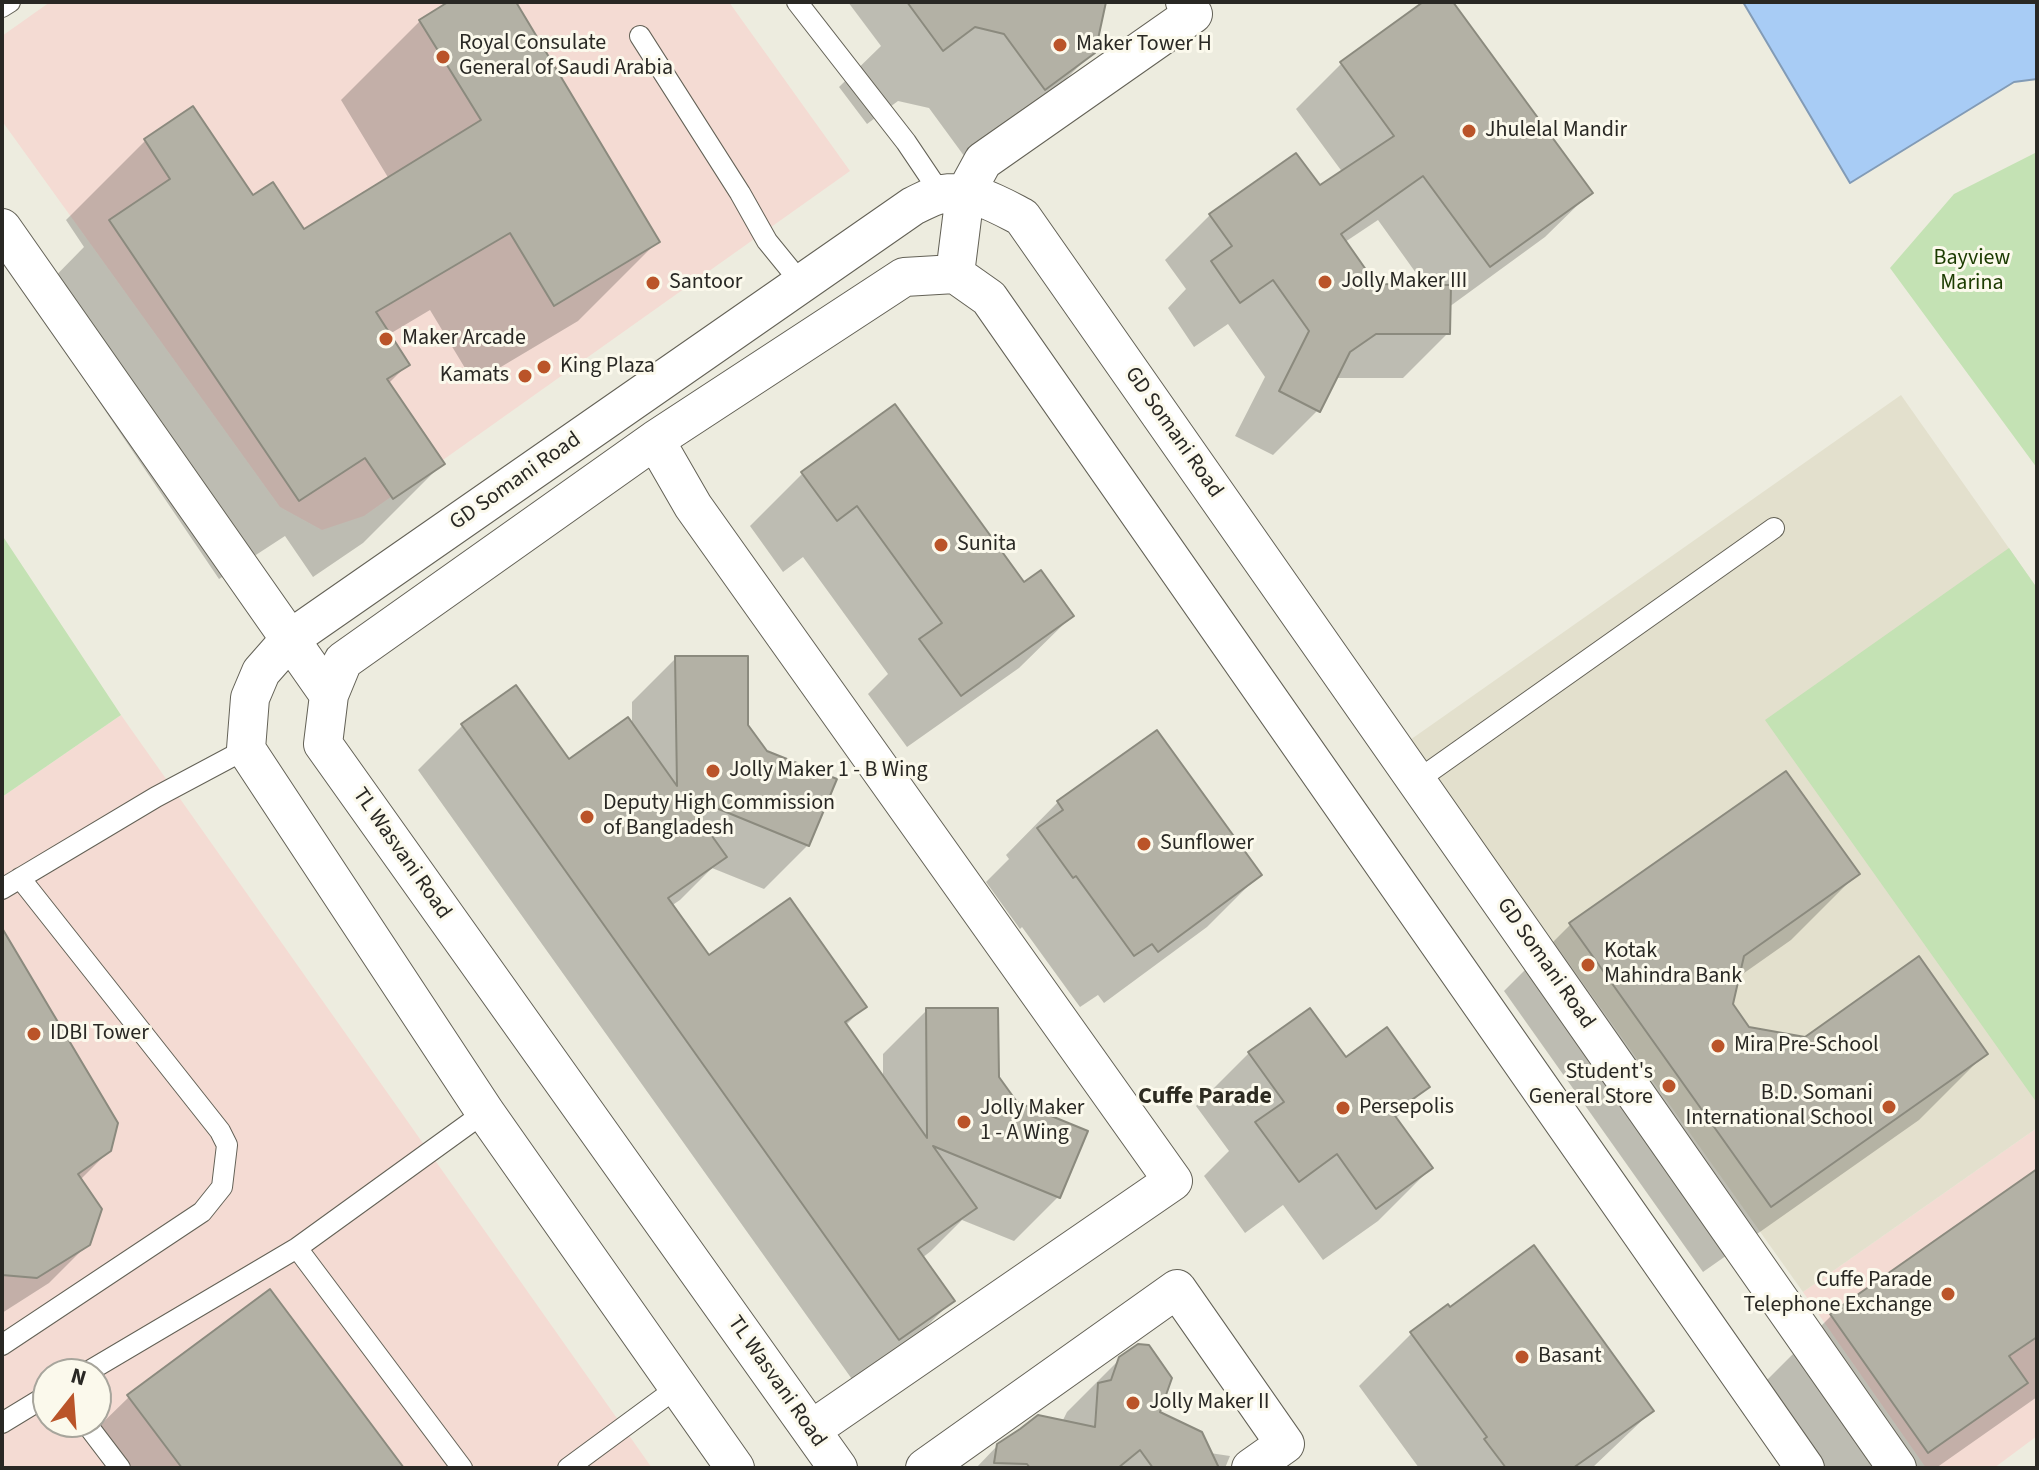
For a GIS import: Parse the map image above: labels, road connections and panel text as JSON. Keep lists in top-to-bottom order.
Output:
{
  "streets": {
    "street": ["GD Somani Road", "TL Wasvani Road"]
  },
  "crossings": [
    ["GD Somani Road", "TL Wasvani Road"]
  ],
  "districts": ["Cuffe Parade"],
  "parks": ["Bayview Marina"],
  "places": [
    "Maker Tower H",
    "Royal Consulate General of Saudi Arabia",
    "Jhulelal Mandir",
    "Jolly Maker III",
    "Santoor",
    "Maker Arcade",
    "King Plaza",
    "Kamats",
    "Sunita",
    "Jolly Maker 1 - B Wing",
    "Deputy High Commission of Bangladesh",
    "Sunflower",
    "Kotak Mahindra Bank",
    "IDBI Tower",
    "Mira Pre-School",
    "Student's General Store",
    "B.D. Somani International School",
    "Persepolis",
    "Jolly Maker 1 - A Wing",
    "Cuffe Parade Telephone Exchange",
    "Basant",
    "Jolly Maker II"
  ],
  "north": "top"
}
